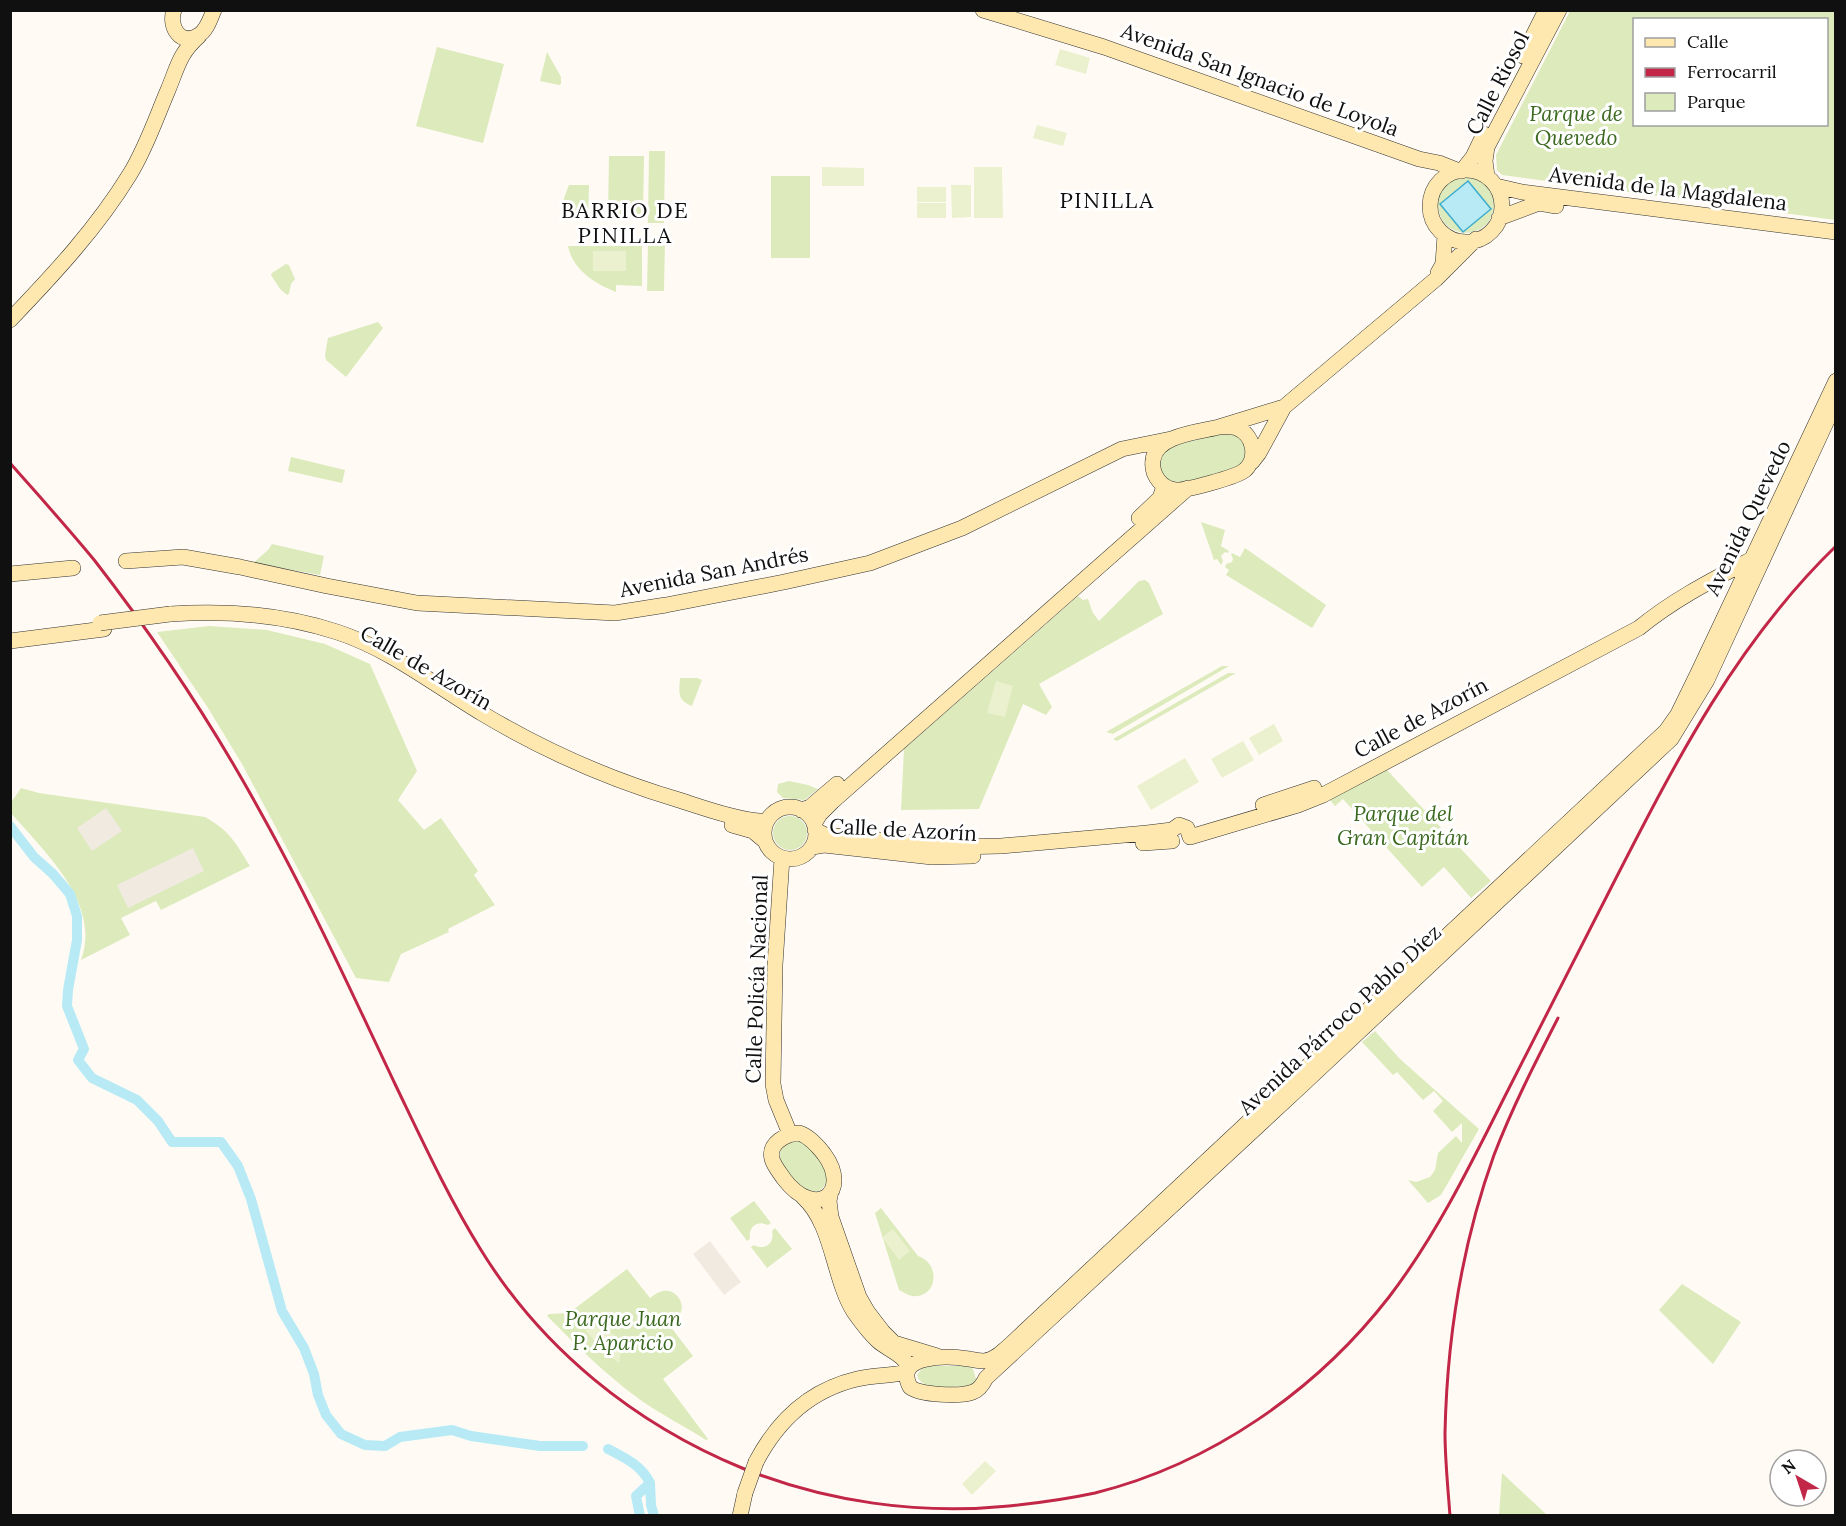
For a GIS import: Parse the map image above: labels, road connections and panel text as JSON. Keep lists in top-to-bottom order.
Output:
{
  "streets": {
    "main road": [
      "Avenida San Ignacio de Loyola",
      "Calle Riosol",
      "Avenida de la Magdalena",
      "Avenida Quevedo",
      "Avenida San Andrés",
      "Calle de Azorín",
      "Calle Policía Nacional",
      "Avenida Párroco Pablo Díez"
    ]
  },
  "crossings": [
    ["Avenida San Ignacio de Loyola", "Calle Riosol"],
    ["Avenida San Ignacio de Loyola", "Avenida de la Magdalena"],
    ["Calle Riosol", "Avenida de la Magdalena"],
    ["Avenida Quevedo", "Calle de Azorín"],
    ["Avenida Quevedo", "Avenida Párroco Pablo Díez"],
    ["Calle de Azorín", "Calle Policía Nacional"]
  ],
  "districts": ["PINILLA", "BARRIO DE PINILLA"],
  "parks": ["Parque de Quevedo", "Parque del Gran Capitán", "Parque Juan P. Aparicio"],
  "legend": ["Calle", "Ferrocarril", "Parque"],
  "north": "top left"
}
